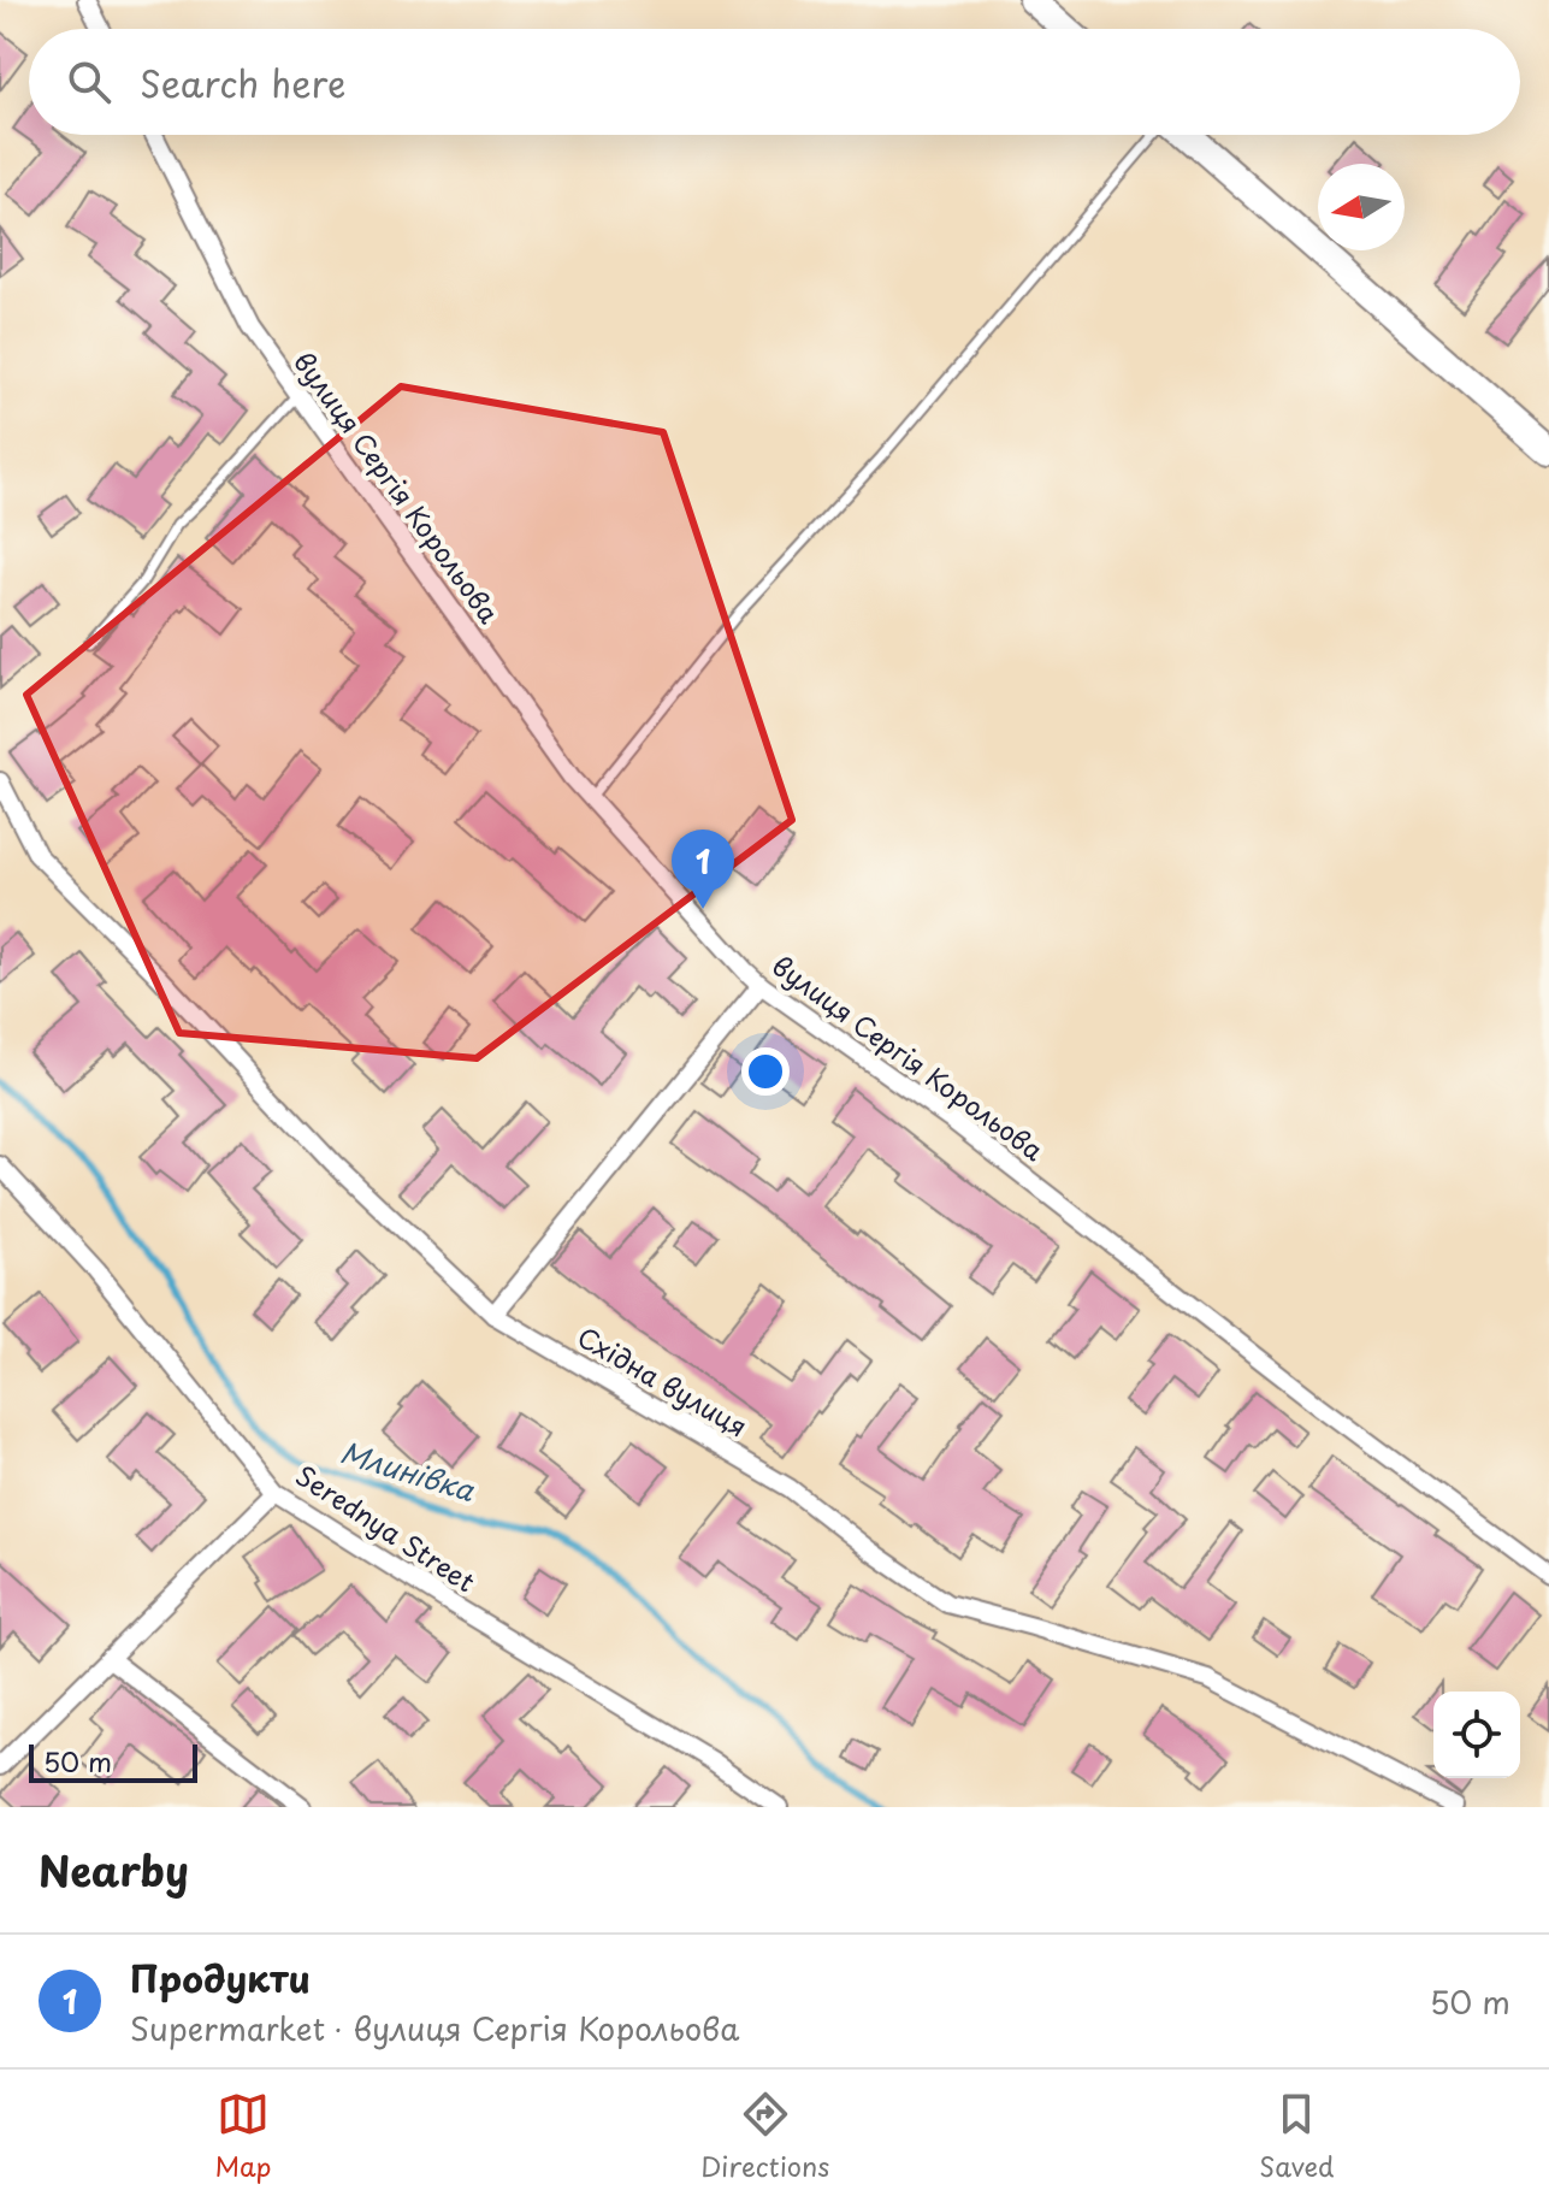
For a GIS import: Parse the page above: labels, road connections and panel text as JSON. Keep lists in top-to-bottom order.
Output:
{
  "streets": {
    "street": ["вулиця Сергія Корольова", "Східна вулиця", "Serednya Street"]
  },
  "water": ["Млинівка"],
  "scale_bar": "50 m",
  "north": "left",
  "page": {
    "search": "Search here",
    "pins": "1",
    "scale": "50 m",
    "heading": "Nearby",
    "list": [
      {
        "mark": "1",
        "name": "Продукти",
        "note": "Supermarket · вулиця Сергія Корольова",
        "value": "50 m"
      }
    ],
    "nav": ["Map", "Directions", "Saved"]
  }
}
